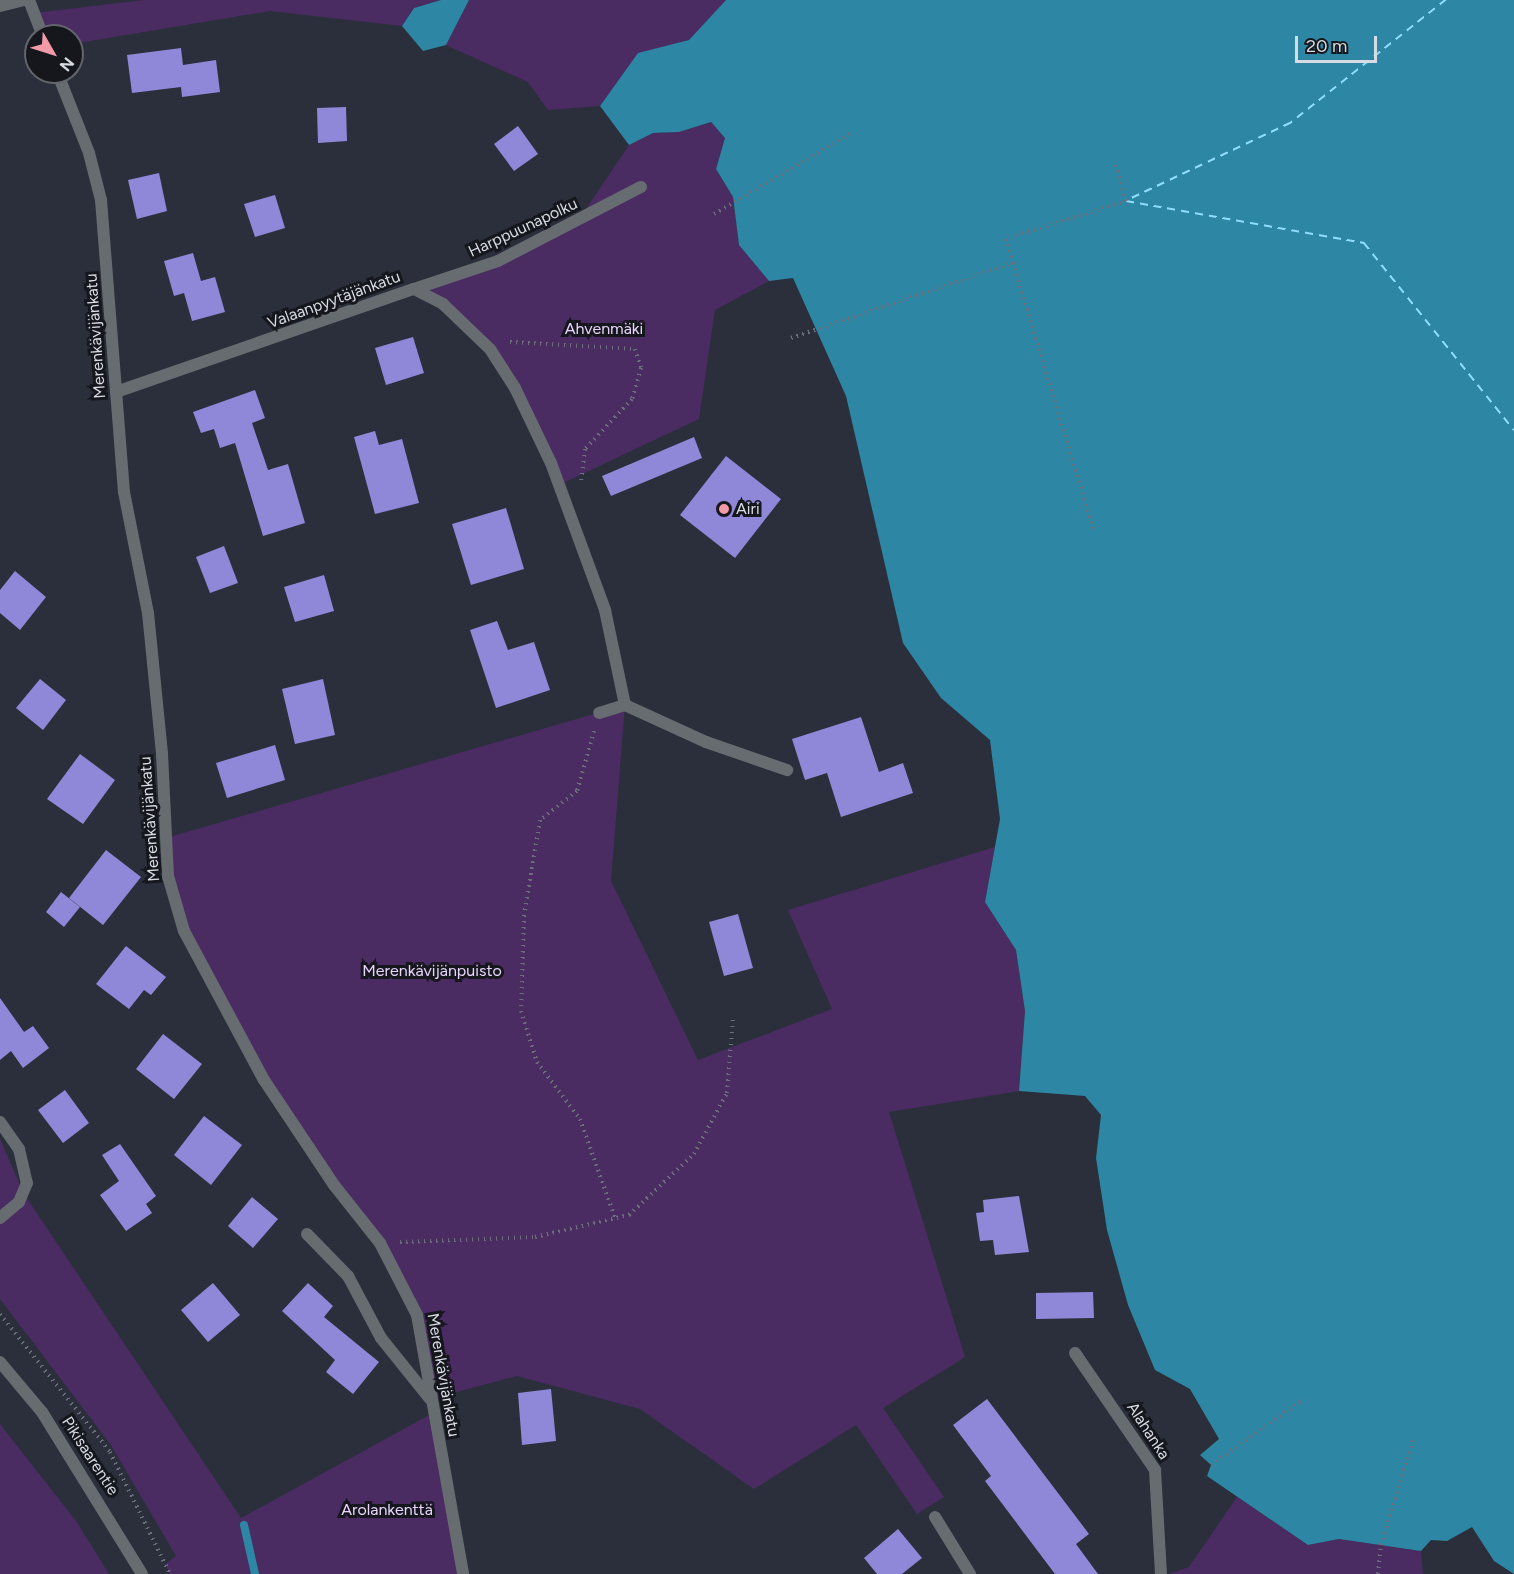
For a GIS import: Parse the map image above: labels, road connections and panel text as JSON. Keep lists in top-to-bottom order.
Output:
{
  "streets": {
    "street": [
      "Harppuunapolku",
      "Valaanpyytäjänkatu",
      "Merenkävijänkatu",
      "Alahanka",
      "Pikisaarentie"
    ]
  },
  "crossings": [
    ["Harppuunapolku", "Valaanpyytäjänkatu"],
    ["Valaanpyytäjänkatu", "Merenkävijänkatu"]
  ],
  "parks": ["Ahvenmäki", "Merenkävijänpuisto", "Arolankenttä"],
  "places": ["Airi"],
  "scale_bar": "20 m",
  "north": "bottom right"
}
